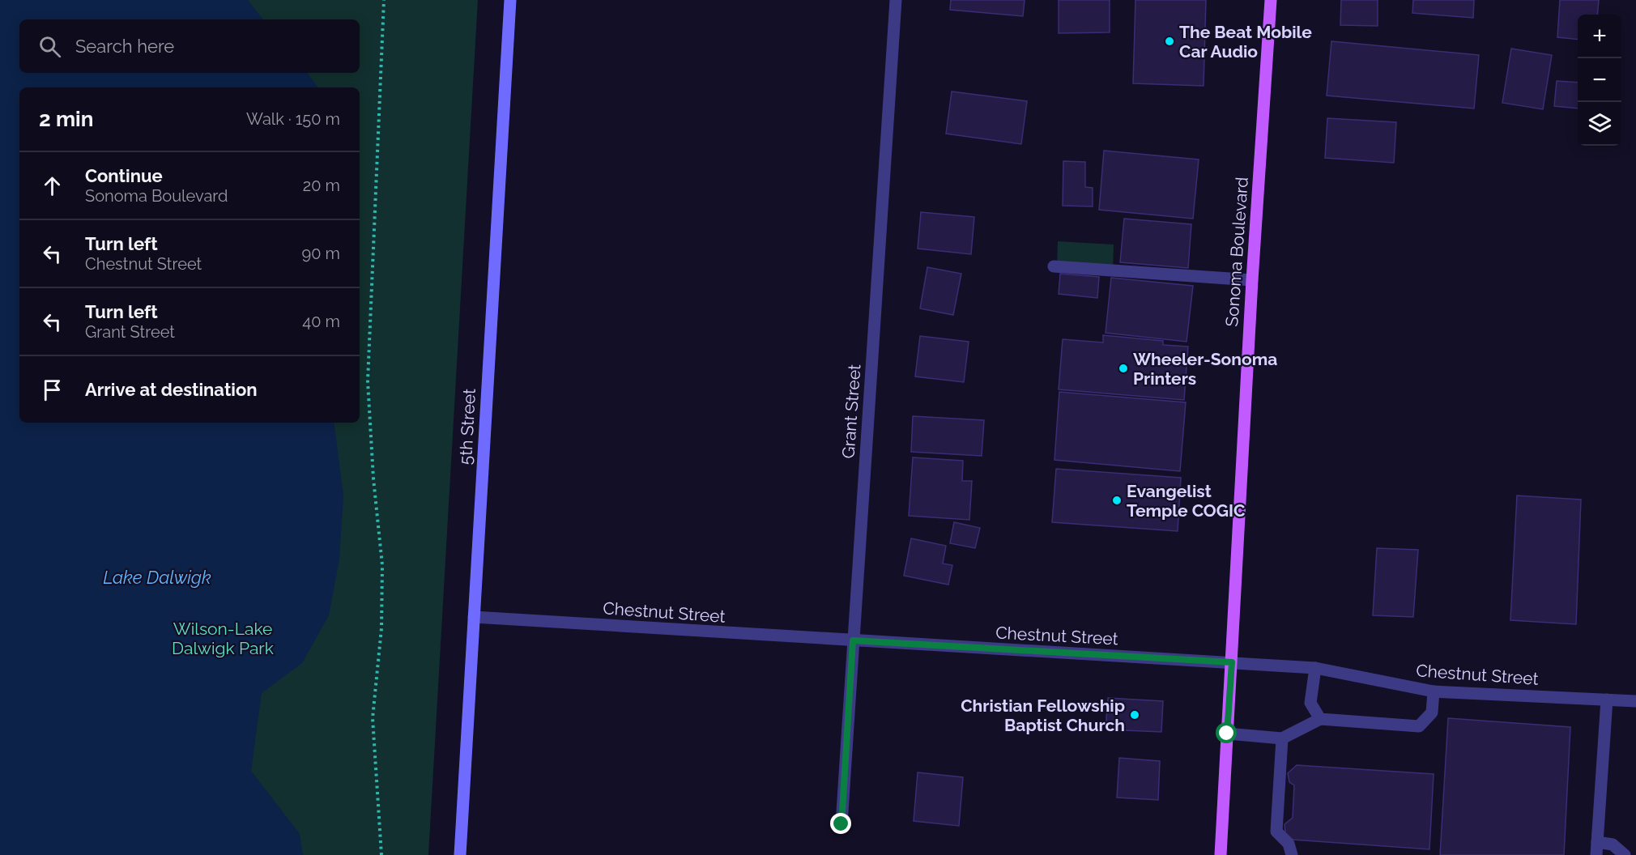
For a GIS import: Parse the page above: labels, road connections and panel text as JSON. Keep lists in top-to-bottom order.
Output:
{
  "streets": {
    "main road": ["Sonoma Boulevard"],
    "street": ["Grant Street", "5th Street", "Chestnut Street"]
  },
  "crossings": [
    ["Sonoma Boulevard", "Chestnut Street"],
    ["Grant Street", "Chestnut Street"],
    ["5th Street", "Chestnut Street"]
  ],
  "water": ["Lake Dalwigk"],
  "parks": ["Wilson-Lake Dalwigk Park"],
  "places": [
    "The Beat Mobile Car Audio",
    "Wheeler-Sonoma Printers",
    "Evangelist Temple COGIC",
    "Christian Fellowship Baptist Church"
  ],
  "page": {
    "map_buttons": ["+", "−"],
    "search": "Search here",
    "heading": ["2 min", "Walk · 150 m"],
    "list": [
      ["Continue", "Sonoma Boulevard", "20 m"],
      ["Turn left", "Chestnut Street", "90 m"],
      ["Turn left", "Grant Street", "40 m"],
      "Arrive at destination"
    ]
  }
}
